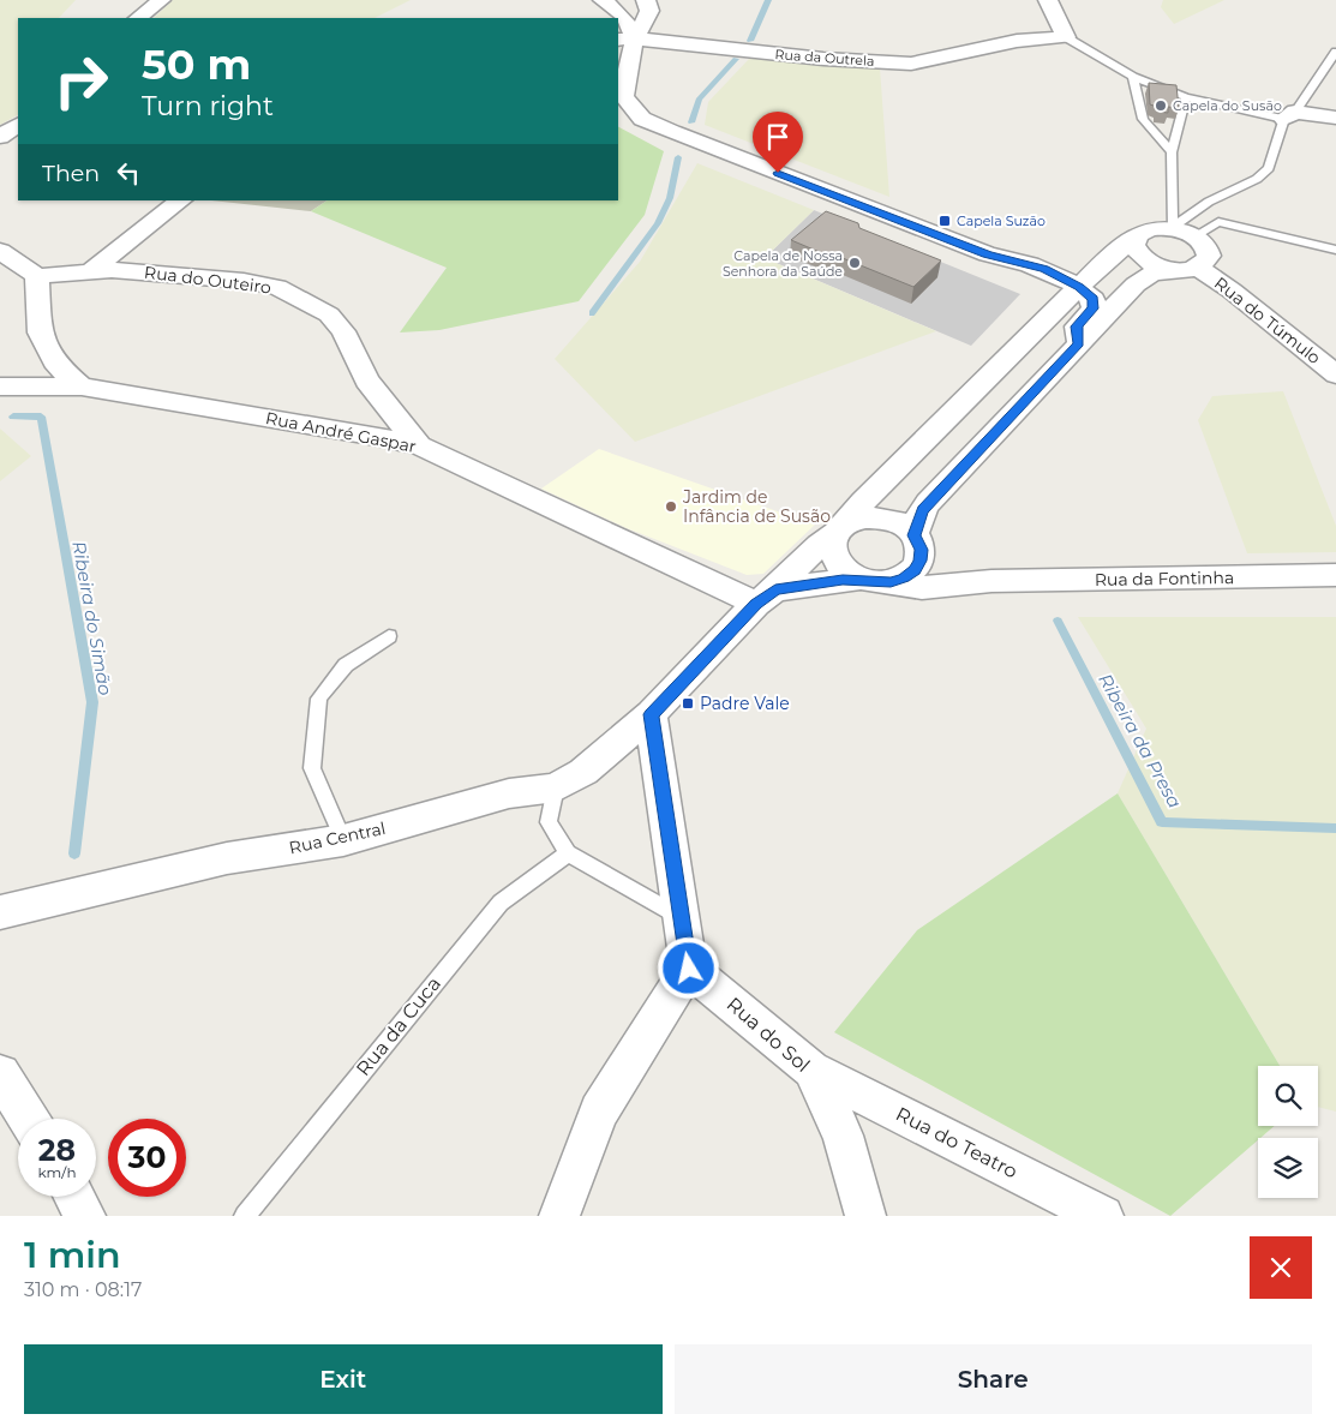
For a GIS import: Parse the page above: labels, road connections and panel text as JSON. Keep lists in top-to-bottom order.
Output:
{
  "streets": {
    "street": [
      "Rua da Outrela",
      "Rua do Outeiro",
      "Rua do Túmulo",
      "Rua André Gaspar",
      "Rua da Fontinha",
      "Rua Central",
      "Rua do Sol",
      "Rua do Teatro"
    ],
    "lane": ["Rua da Cuca"]
  },
  "crossings": [
    ["Rua do Outeiro", "Rua André Gaspar"],
    ["Rua André Gaspar", "Rua Central"],
    ["Rua da Fontinha", "Rua Central"],
    ["Rua do Sol", "Rua do Teatro"]
  ],
  "water": ["Ribeira do Simão", "Ribeira da Presa"],
  "places": {
    "other": ["Capela do Susão", "Capela de Nossa Senhora da Saúde", "Jardim de Infância de Susão"],
    "transit": ["Capela Suzão", "Padre Vale"]
  },
  "page": {
    "turn": ["50 m", "Turn right"],
    "then": "Then",
    "speed": "28 km/h",
    "limit": "30",
    "heading": ["1 min", "310 m · 08:17"],
    "buttons": ["Exit", "Share"]
  }
}
